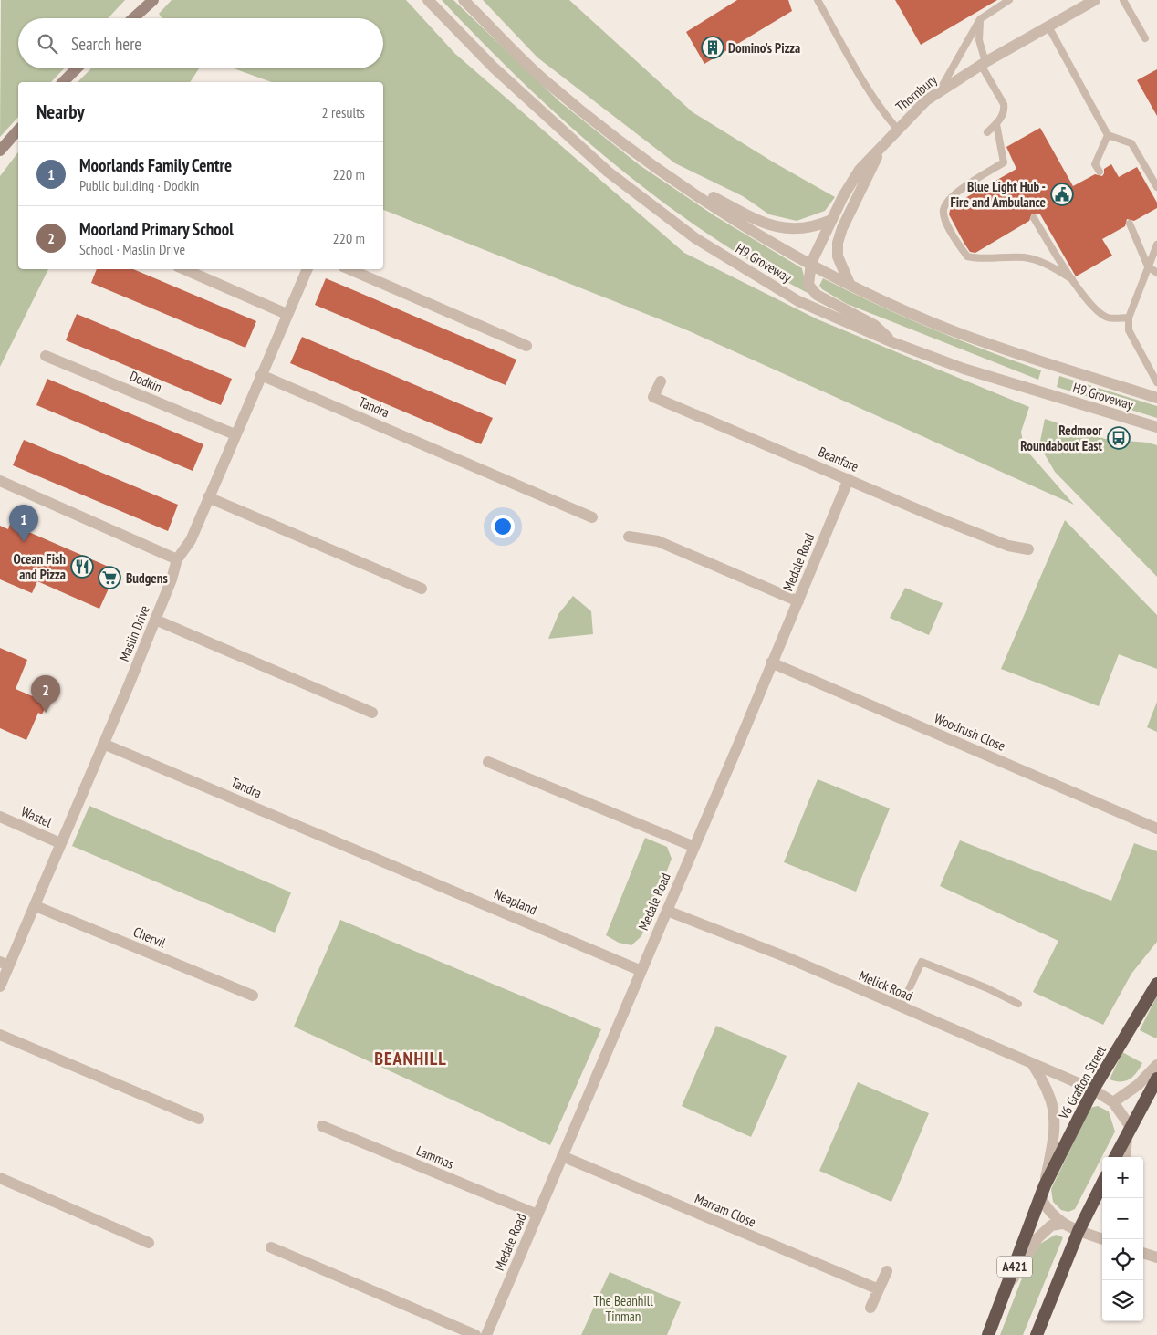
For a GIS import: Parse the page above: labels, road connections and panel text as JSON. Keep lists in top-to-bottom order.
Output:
{
  "streets": {
    "highway": ["V6 Grafton Street", "A421"],
    "street": [
      "Thornbury",
      "H9 Groveway",
      "Dodkin",
      "Tandra",
      "Beanfare",
      "Medale Road",
      "Maslin Drive",
      "Woodrush Close",
      "Wastel",
      "Neapland",
      "Chervil",
      "Melick Road",
      "Lammas",
      "Marram Close"
    ]
  },
  "crossings": [
    ["Thornbury", "H9 Groveway"],
    ["Dodkin", "Maslin Drive"],
    ["Tandra", "Maslin Drive"],
    ["Tandra", "Neapland"],
    ["Beanfare", "Medale Road"],
    ["Medale Road", "Woodrush Close"],
    ["Medale Road", "Neapland"],
    ["Medale Road", "Melick Road"],
    ["Medale Road", "Lammas"],
    ["Medale Road", "Marram Close"],
    ["Maslin Drive", "Wastel"],
    ["Maslin Drive", "Chervil"],
    ["Melick Road", "V6 Grafton Street"]
  ],
  "districts": ["BEANHILL"],
  "parks": ["The Beanhill Tinman"],
  "places": {
    "building": ["Domino's Pizza"],
    "public building": ["Blue Light Hub - Fire and Ambulance"],
    "bus stop": ["Redmoor Roundabout East"],
    "restaurant": ["Ocean Fish and Pizza"],
    "supermarket": ["Budgens"]
  },
  "page": {
    "search": "Search here",
    "heading": ["Nearby", "2 results"],
    "list": [
      {
        "mark": "1",
        "name": "Moorlands Family Centre",
        "note": "Public building · Dodkin",
        "value": "220 m"
      },
      {
        "mark": "2",
        "name": "Moorland Primary School",
        "note": "School · Maslin Drive",
        "value": "220 m"
      }
    ],
    "pins": ["1", "2"],
    "map_buttons": ["+", "−"]
  }
}
